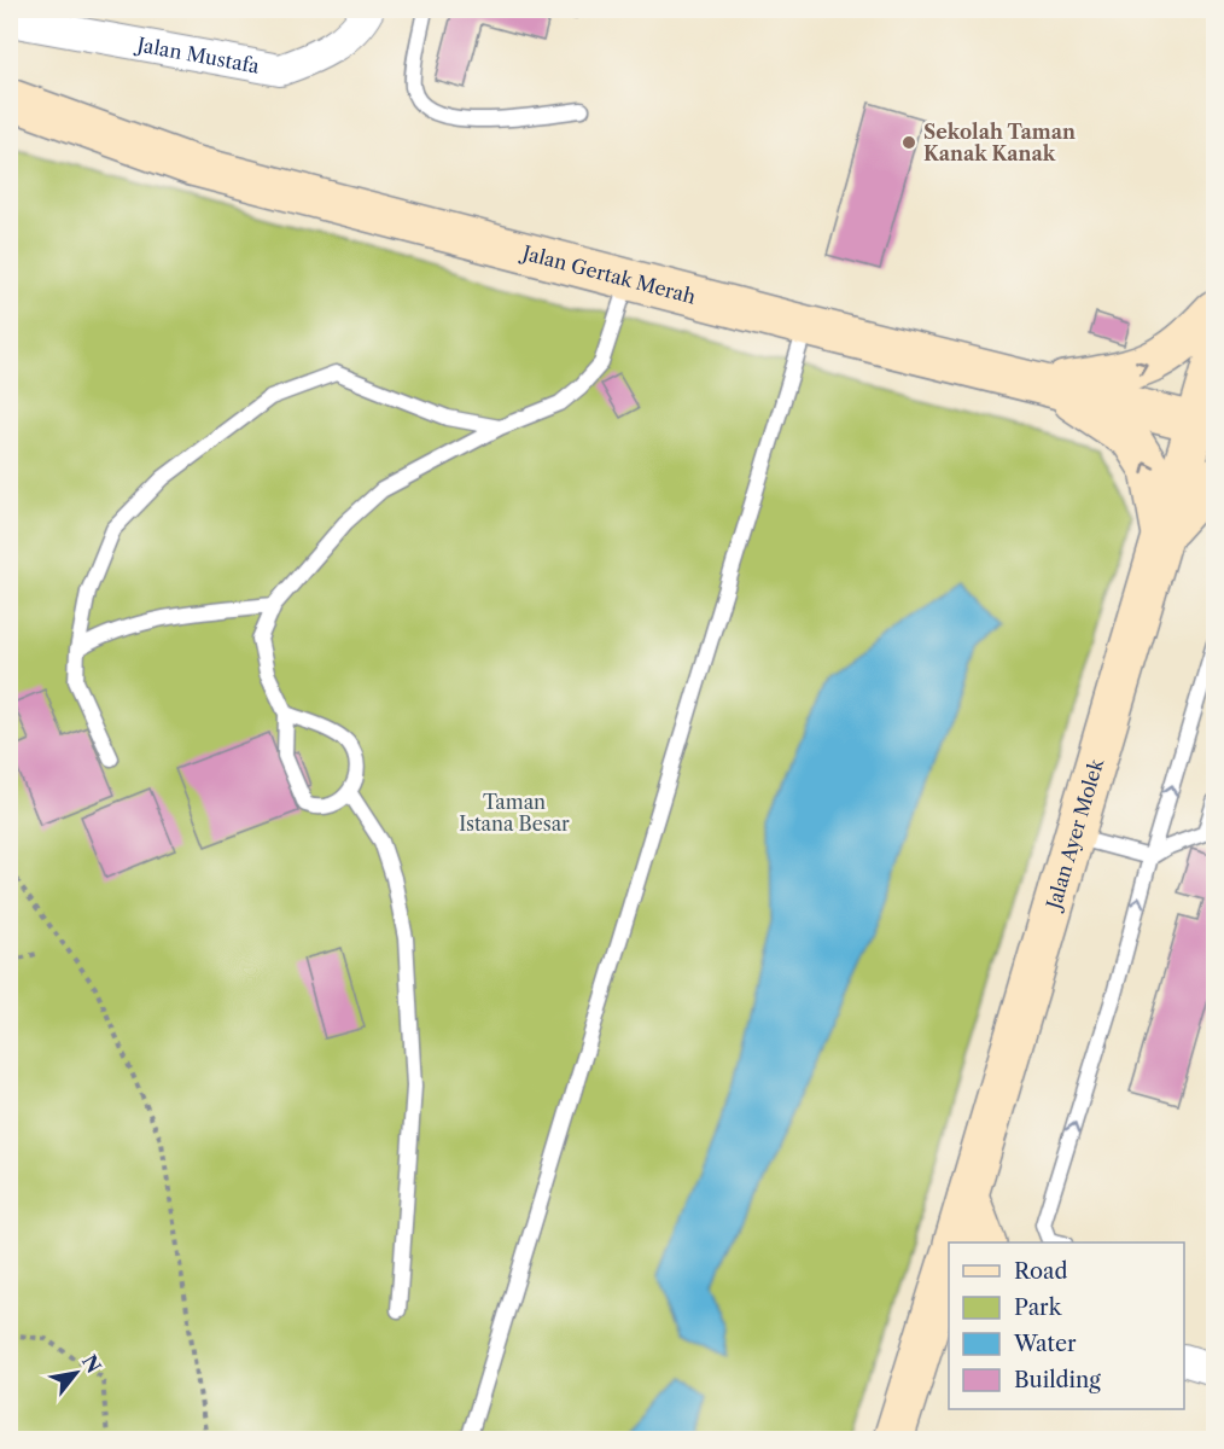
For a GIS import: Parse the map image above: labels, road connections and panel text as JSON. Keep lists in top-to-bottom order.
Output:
{
  "streets": {
    "main road": ["Jalan Gertak Merah", "Jalan Ayer Molek"],
    "street": ["Jalan Mustafa"]
  },
  "crossings": [
    ["Jalan Gertak Merah", "Jalan Ayer Molek"]
  ],
  "parks": ["Taman Istana Besar"],
  "places": ["Sekolah Taman Kanak Kanak"],
  "legend": [
    "Road",
    "Park",
    "Water",
    "Building"
  ],
  "north": "top right"
}
